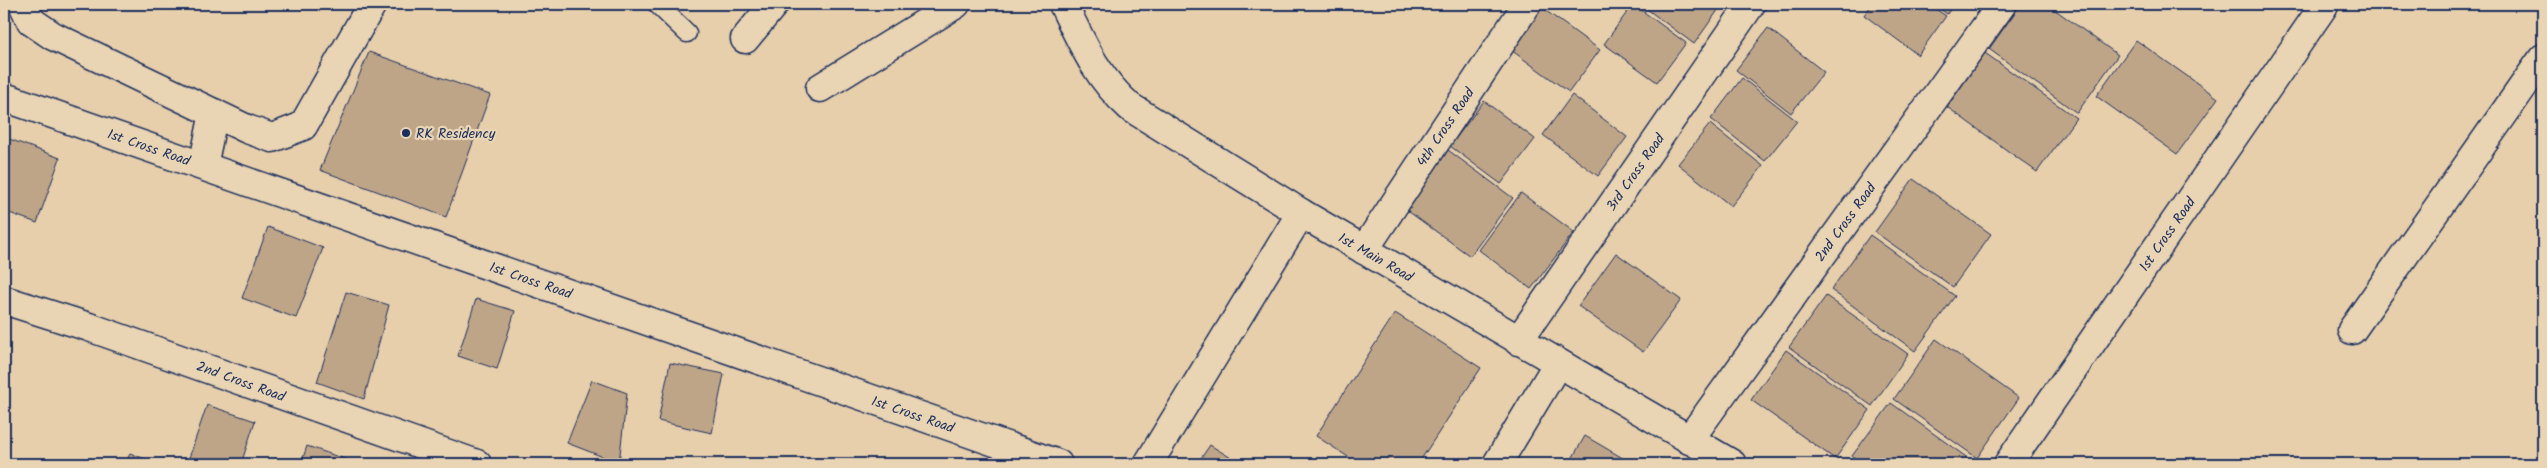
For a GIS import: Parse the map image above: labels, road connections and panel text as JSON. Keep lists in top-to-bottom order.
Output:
{
  "streets": {
    "street": [
      "4th Cross Road",
      "1st Cross Road",
      "3rd Cross Road",
      "2nd Cross Road",
      "1st Main Road"
    ]
  },
  "crossings": [
    ["4th Cross Road", "1st Main Road"],
    ["3rd Cross Road", "1st Main Road"],
    ["2nd Cross Road", "1st Main Road"]
  ],
  "places": ["RK Residency"]
}
